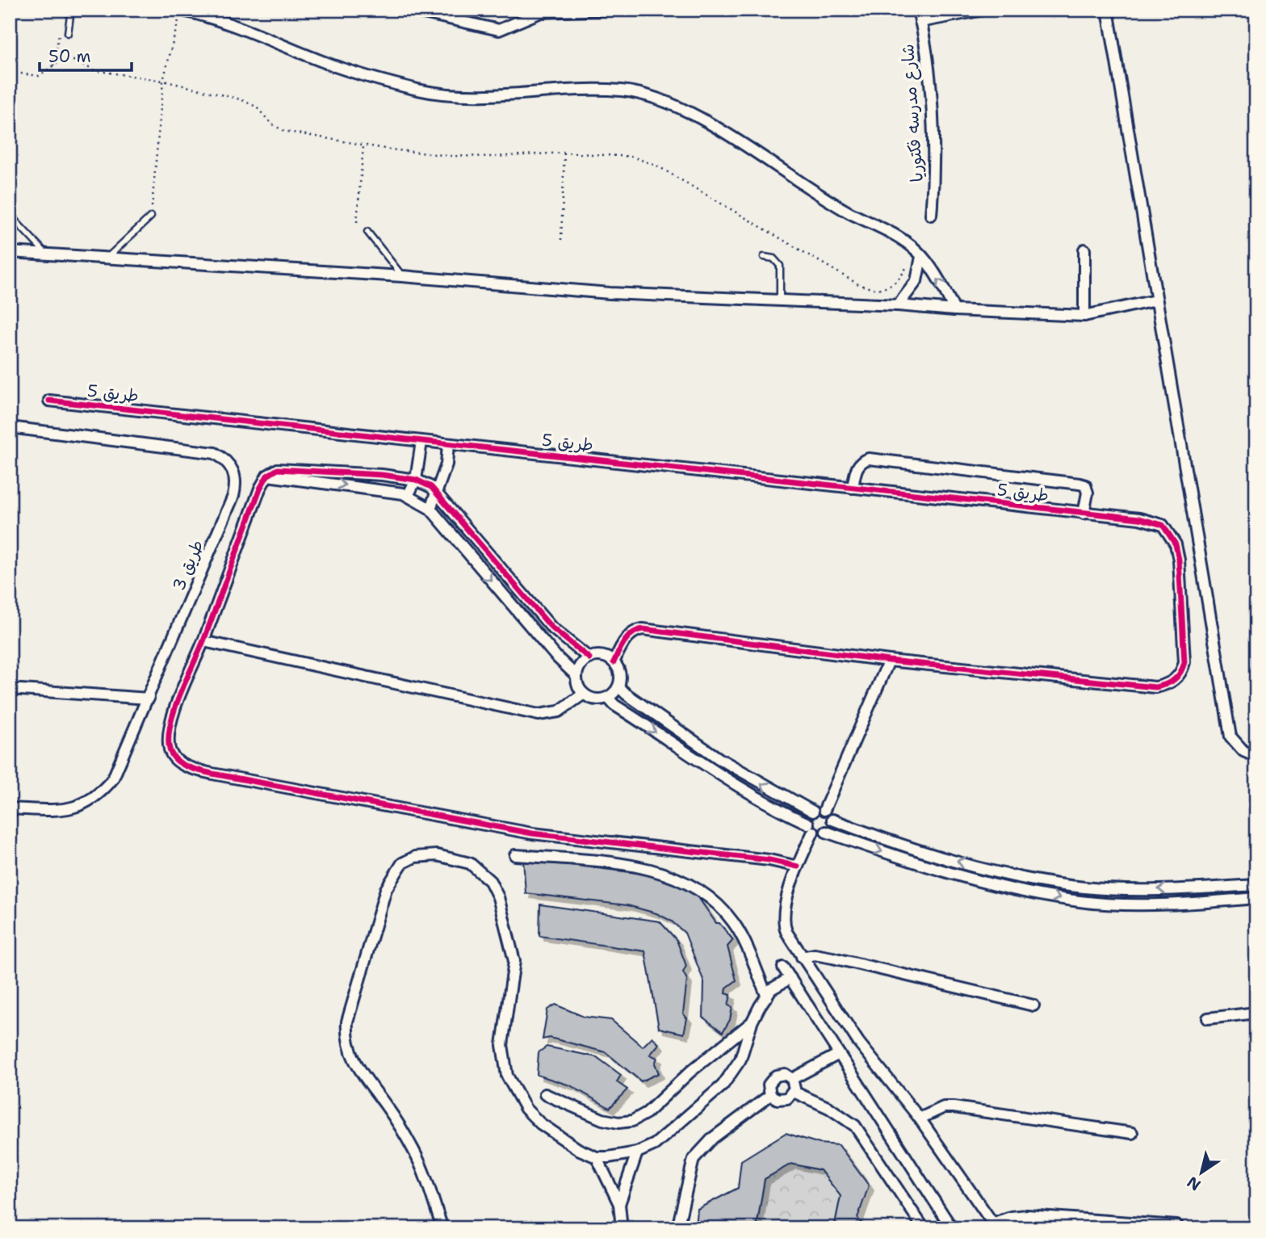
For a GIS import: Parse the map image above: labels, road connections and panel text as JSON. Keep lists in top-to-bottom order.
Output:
{
  "streets": {
    "street": ["شارع مدرسه فكتوريا", "طريق 5", "طريق 3"]
  },
  "scale_bar": "50 m",
  "north": "bottom left"
}
